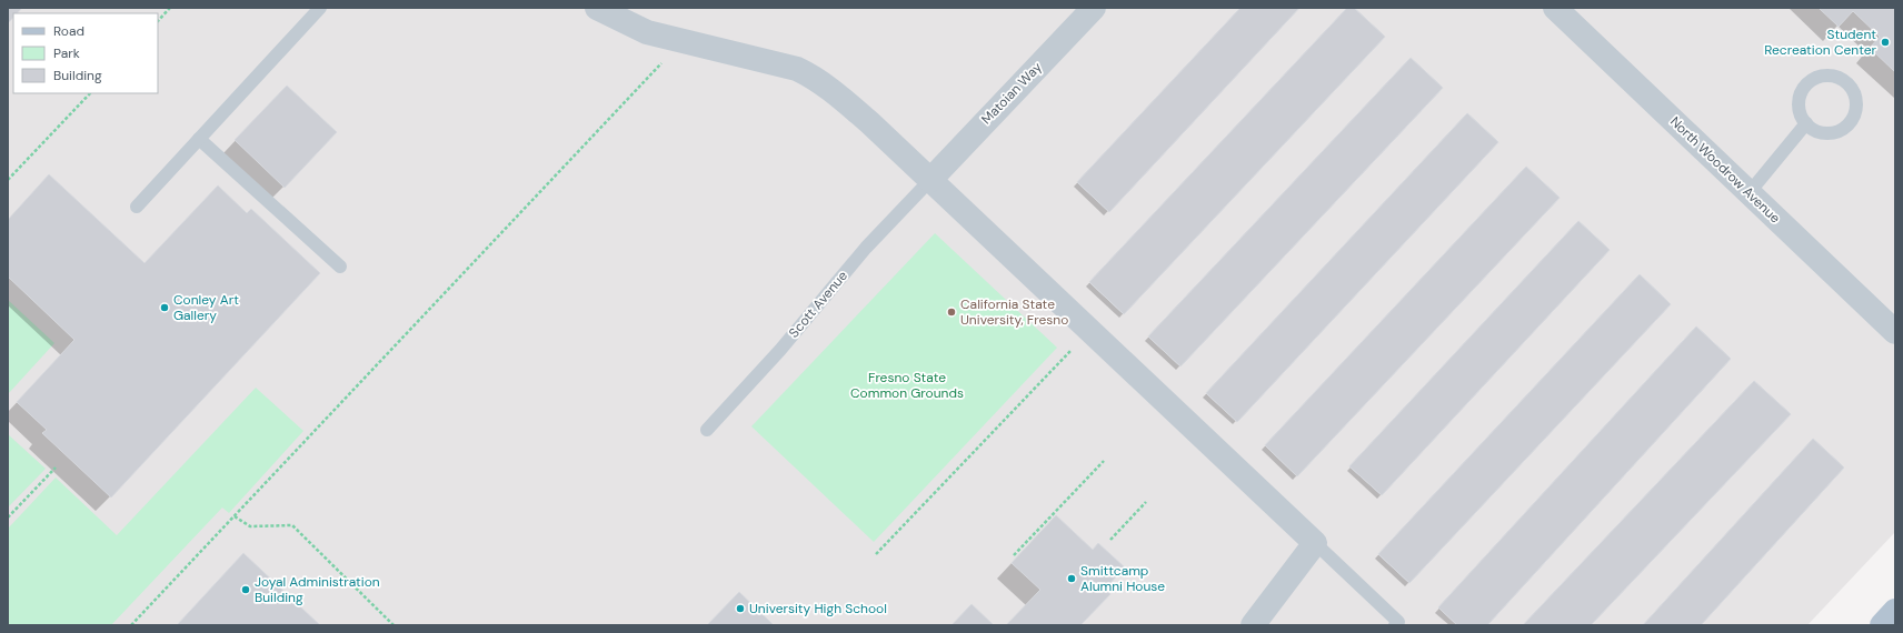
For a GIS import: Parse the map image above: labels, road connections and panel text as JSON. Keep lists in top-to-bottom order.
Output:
{
  "streets": {
    "street": ["Matoian Way", "North Woodrow Avenue"],
    "lane": ["Scott Avenue"]
  },
  "crossings": [
    ["Matoian Way", "Scott Avenue"]
  ],
  "parks": ["Fresno State Common Grounds"],
  "places": [
    "Student Recreation Center",
    "Conley Art Gallery",
    "California State University, Fresno",
    "Smittcamp Alumni House",
    "Joyal Administration Building",
    "University High School"
  ],
  "legend": ["Road", "Park", "Building"]
}
